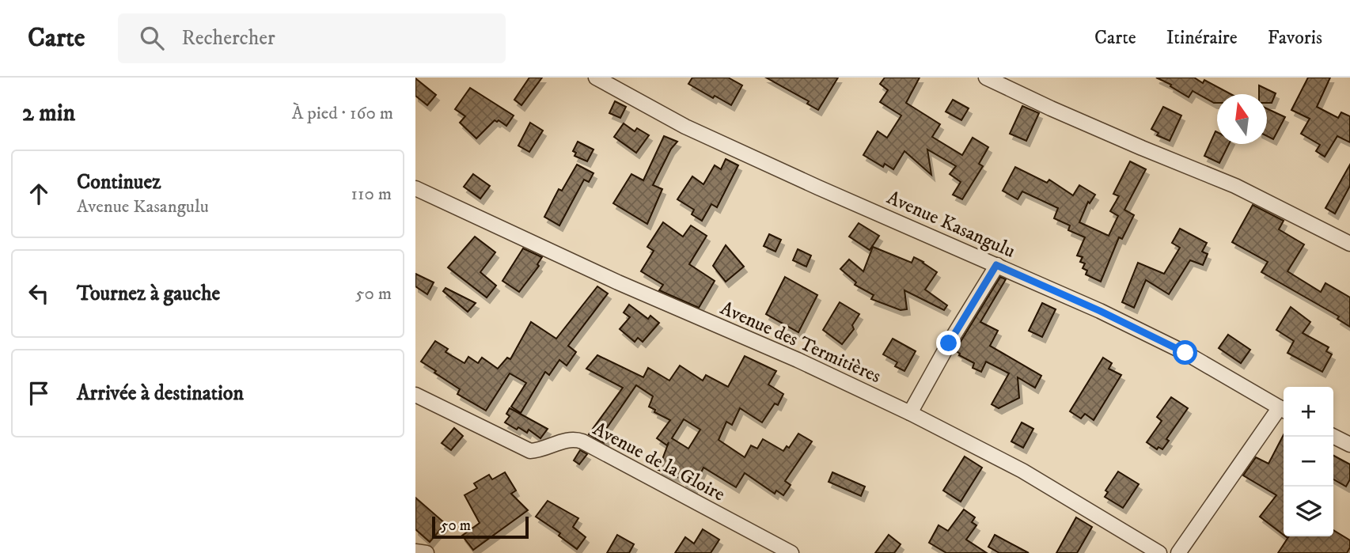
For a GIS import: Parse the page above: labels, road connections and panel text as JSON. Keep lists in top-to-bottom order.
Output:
{
  "streets": {
    "street": ["Avenue Kasangulu", "Avenue des Termitières", "Avenue de la Gloire"]
  },
  "scale_bar": "50 m",
  "north": "top",
  "page": {
    "header": "Carte",
    "search": "Rechercher",
    "nav": ["Carte", "Itinéraire", "Favoris"],
    "heading": ["2 min", "À pied · 160 m"],
    "list": [
      ["Continuez", "Avenue Kasangulu", "110 m"],
      ["Tournez à gauche", "50 m"],
      "Arrivée à destination"
    ],
    "map_buttons": ["+", "−"],
    "scale": "50 m"
  }
}
